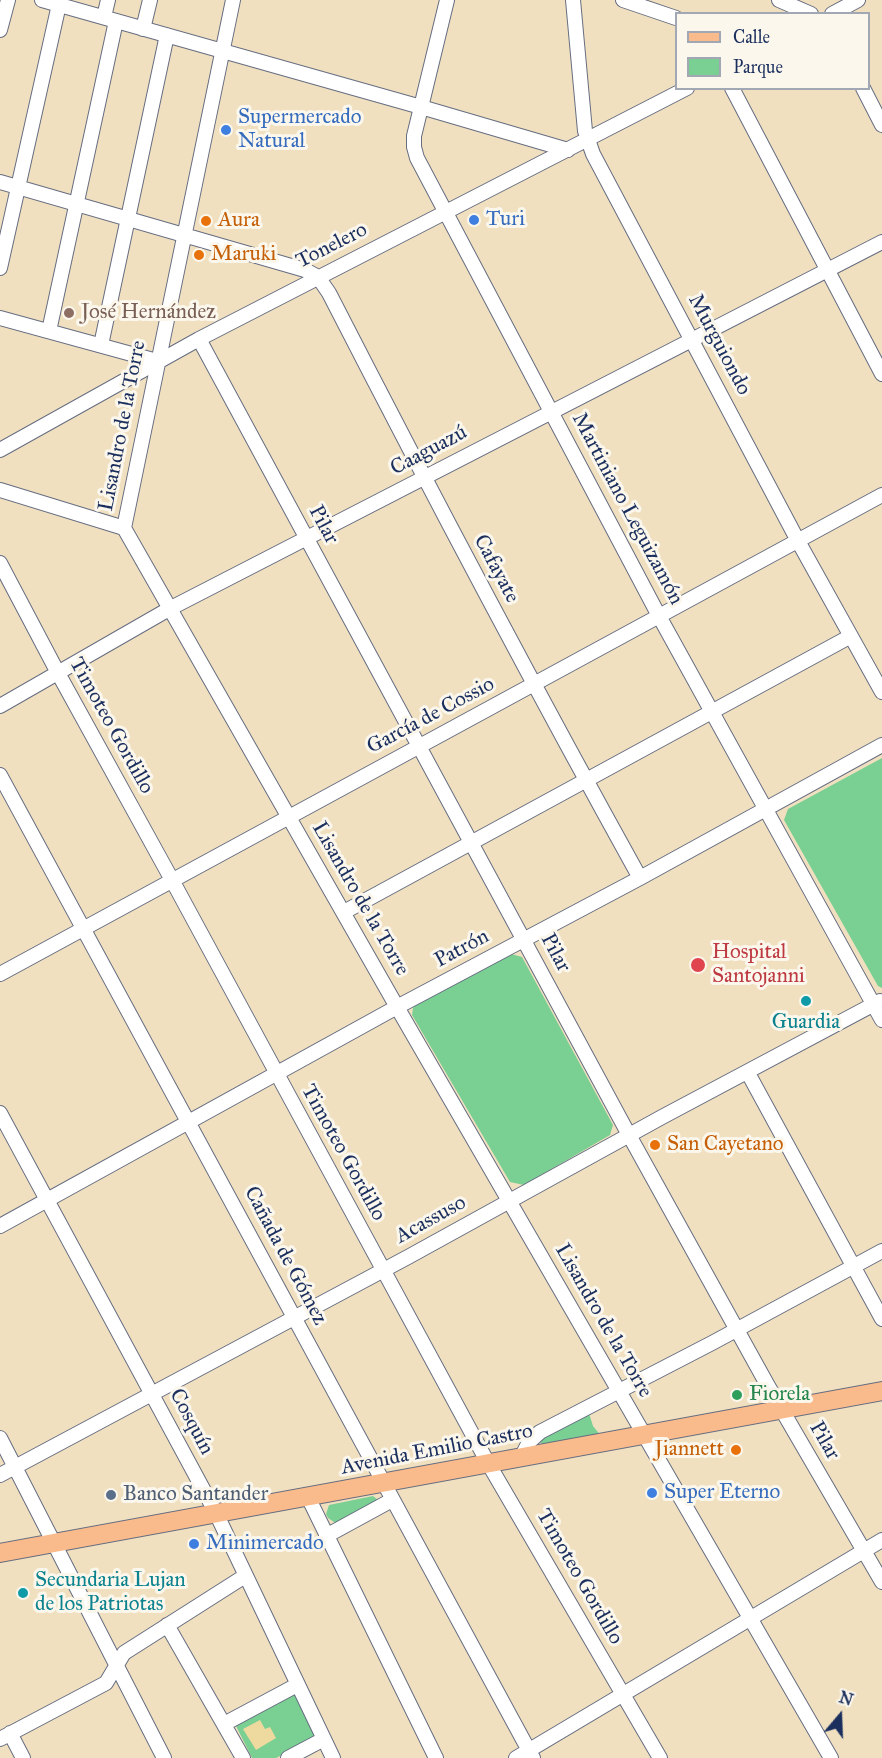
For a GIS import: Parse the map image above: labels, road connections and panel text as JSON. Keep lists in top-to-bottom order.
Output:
{
  "streets": {
    "main road": ["Avenida Emilio Castro"],
    "street": [
      "Tonelero",
      "Murguiondo",
      "Lisandro de la Torre",
      "Caaguazú",
      "Martiniano Leguizamón",
      "Pilar",
      "Cafayate",
      "García de Cossio",
      "Timoteo Gordillo",
      "Patrón",
      "Acassuso",
      "Cañada de Gómez",
      "Cosquín"
    ]
  },
  "crossings": [
    ["Tonelero", "Murguiondo"],
    ["Tonelero", "Lisandro de la Torre"],
    ["Tonelero", "Martiniano Leguizamón"],
    ["Tonelero", "Pilar"],
    ["Tonelero", "Cafayate"],
    ["Murguiondo", "Caaguazú"],
    ["Murguiondo", "García de Cossio"],
    ["Lisandro de la Torre", "Caaguazú"],
    ["Lisandro de la Torre", "García de Cossio"],
    ["Lisandro de la Torre", "Patrón"],
    ["Lisandro de la Torre", "Acassuso"],
    ["Lisandro de la Torre", "Avenida Emilio Castro"],
    ["Caaguazú", "Martiniano Leguizamón"],
    ["Caaguazú", "Pilar"],
    ["Caaguazú", "Cafayate"],
    ["Caaguazú", "Timoteo Gordillo"],
    ["Martiniano Leguizamón", "García de Cossio"],
    ["Martiniano Leguizamón", "Patrón"],
    ["Martiniano Leguizamón", "Acassuso"],
    ["Pilar", "García de Cossio"],
    ["Pilar", "Patrón"],
    ["Pilar", "Acassuso"],
    ["Pilar", "Avenida Emilio Castro"],
    ["Cafayate", "García de Cossio"],
    ["Cafayate", "Patrón"],
    ["García de Cossio", "Timoteo Gordillo"],
    ["García de Cossio", "Cañada de Gómez"],
    ["Timoteo Gordillo", "Patrón"],
    ["Timoteo Gordillo", "Acassuso"],
    ["Timoteo Gordillo", "Avenida Emilio Castro"],
    ["Patrón", "Cañada de Gómez"],
    ["Patrón", "Cosquín"],
    ["Acassuso", "Cañada de Gómez"],
    ["Acassuso", "Cosquín"],
    ["Cañada de Gómez", "Avenida Emilio Castro"],
    ["Cosquín", "Avenida Emilio Castro"]
  ],
  "places": [
    "Supermercado Natural",
    "Turi",
    "Aura",
    "Maruki",
    "José Hernández",
    "Hospital Santojanni",
    "Guardia",
    "San Cayetano",
    "Fiorela",
    "Jiannett",
    "Super Eterno",
    "Banco Santander",
    "Minimercado",
    "Secundaria Lujan de los Patriotas"
  ],
  "legend": ["Calle", "Parque"],
  "north": "top"
}
